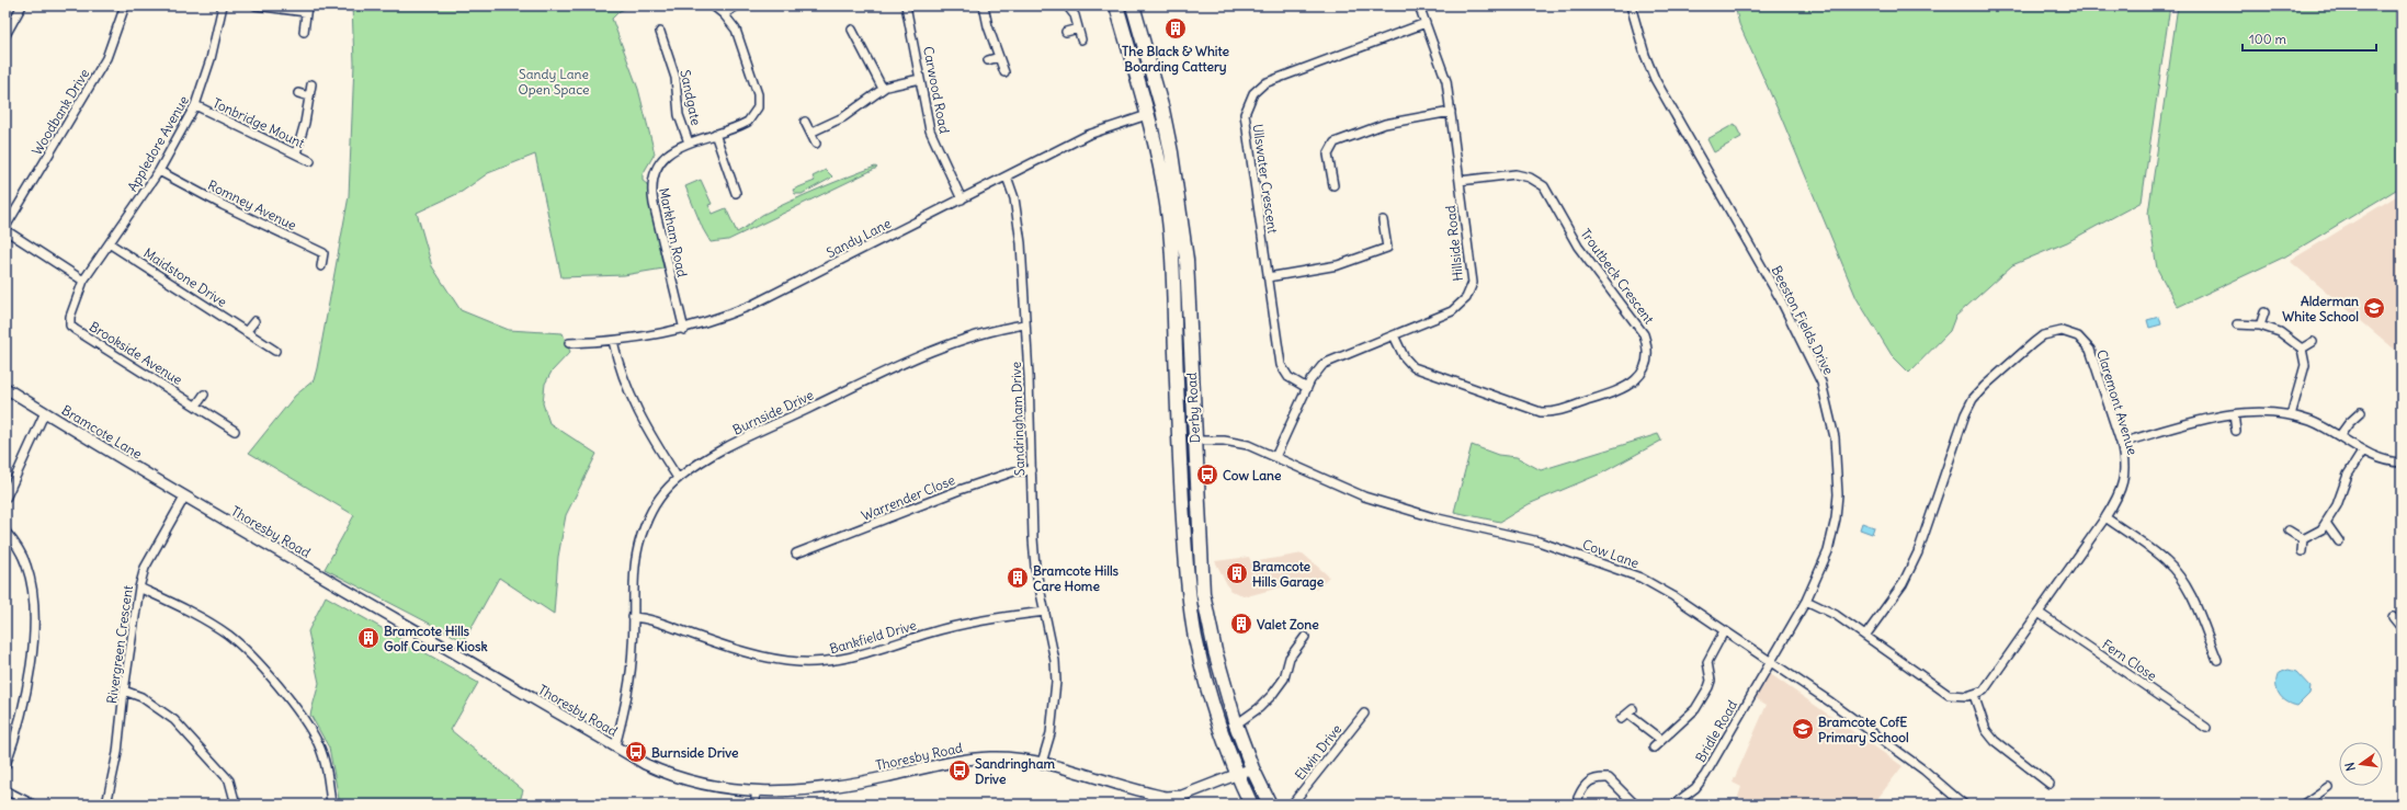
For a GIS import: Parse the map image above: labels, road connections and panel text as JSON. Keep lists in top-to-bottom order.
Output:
{
  "streets": {
    "highway": ["Derby Road"],
    "street": [
      "Carwood Road",
      "Sandgate",
      "Woodbank Drive",
      "Tonbridge Mount",
      "Appledore Avenue",
      "Ullswater Crescent",
      "Romney Avenue",
      "Markham Road",
      "Sandy Lane",
      "Hillside Road",
      "Troutbeck Crescent",
      "Maidstone Drive",
      "Beeston Fields Drive",
      "Brookside Avenue",
      "Claremont Avenue",
      "Burnside Drive",
      "Sandringham Drive",
      "Bramcote Lane",
      "Warrender Close",
      "Thoresby Road",
      "Cow Lane",
      "Bankfield Drive",
      "Rivergreen Crescent",
      "Fern Close",
      "Bridle Road",
      "Elwin Drive"
    ]
  },
  "crossings": [
    ["Carwood Road", "Sandy Lane"],
    ["Sandgate", "Markham Road"],
    ["Tonbridge Mount", "Appledore Avenue"],
    ["Appledore Avenue", "Romney Avenue"],
    ["Appledore Avenue", "Maidstone Drive"],
    ["Appledore Avenue", "Brookside Avenue"],
    ["Ullswater Crescent", "Hillside Road"],
    ["Markham Road", "Sandy Lane"],
    ["Sandy Lane", "Derby Road"],
    ["Sandy Lane", "Sandringham Drive"],
    ["Hillside Road", "Troutbeck Crescent"],
    ["Hillside Road", "Cow Lane"],
    ["Beeston Fields Drive", "Cow Lane"],
    ["Beeston Fields Drive", "Bridle Road"],
    ["Claremont Avenue", "Fern Close"],
    ["Derby Road", "Thoresby Road"],
    ["Derby Road", "Cow Lane"],
    ["Burnside Drive", "Sandringham Drive"],
    ["Burnside Drive", "Thoresby Road"],
    ["Burnside Drive", "Bankfield Drive"],
    ["Sandringham Drive", "Warrender Close"],
    ["Sandringham Drive", "Thoresby Road"],
    ["Sandringham Drive", "Bankfield Drive"],
    ["Bramcote Lane", "Thoresby Road"],
    ["Bramcote Lane", "Rivergreen Crescent"],
    ["Thoresby Road", "Rivergreen Crescent"],
    ["Cow Lane", "Bridle Road"]
  ],
  "parks": ["Sandy Lane Open Space"],
  "places": {
    "building": [
      "The Black & White Boarding Cattery",
      "Bramcote Hills Garage",
      "Bramcote Hills Care Home",
      "Valet Zone",
      "Bramcote Hills Golf Course Kiosk"
    ],
    "school or university": ["Alderman White School", "Bramcote CofE Primary School"],
    "bus stop": ["Cow Lane", "Burnside Drive", "Sandringham Drive"]
  },
  "scale_bar": "100 m",
  "north": "left"
}
